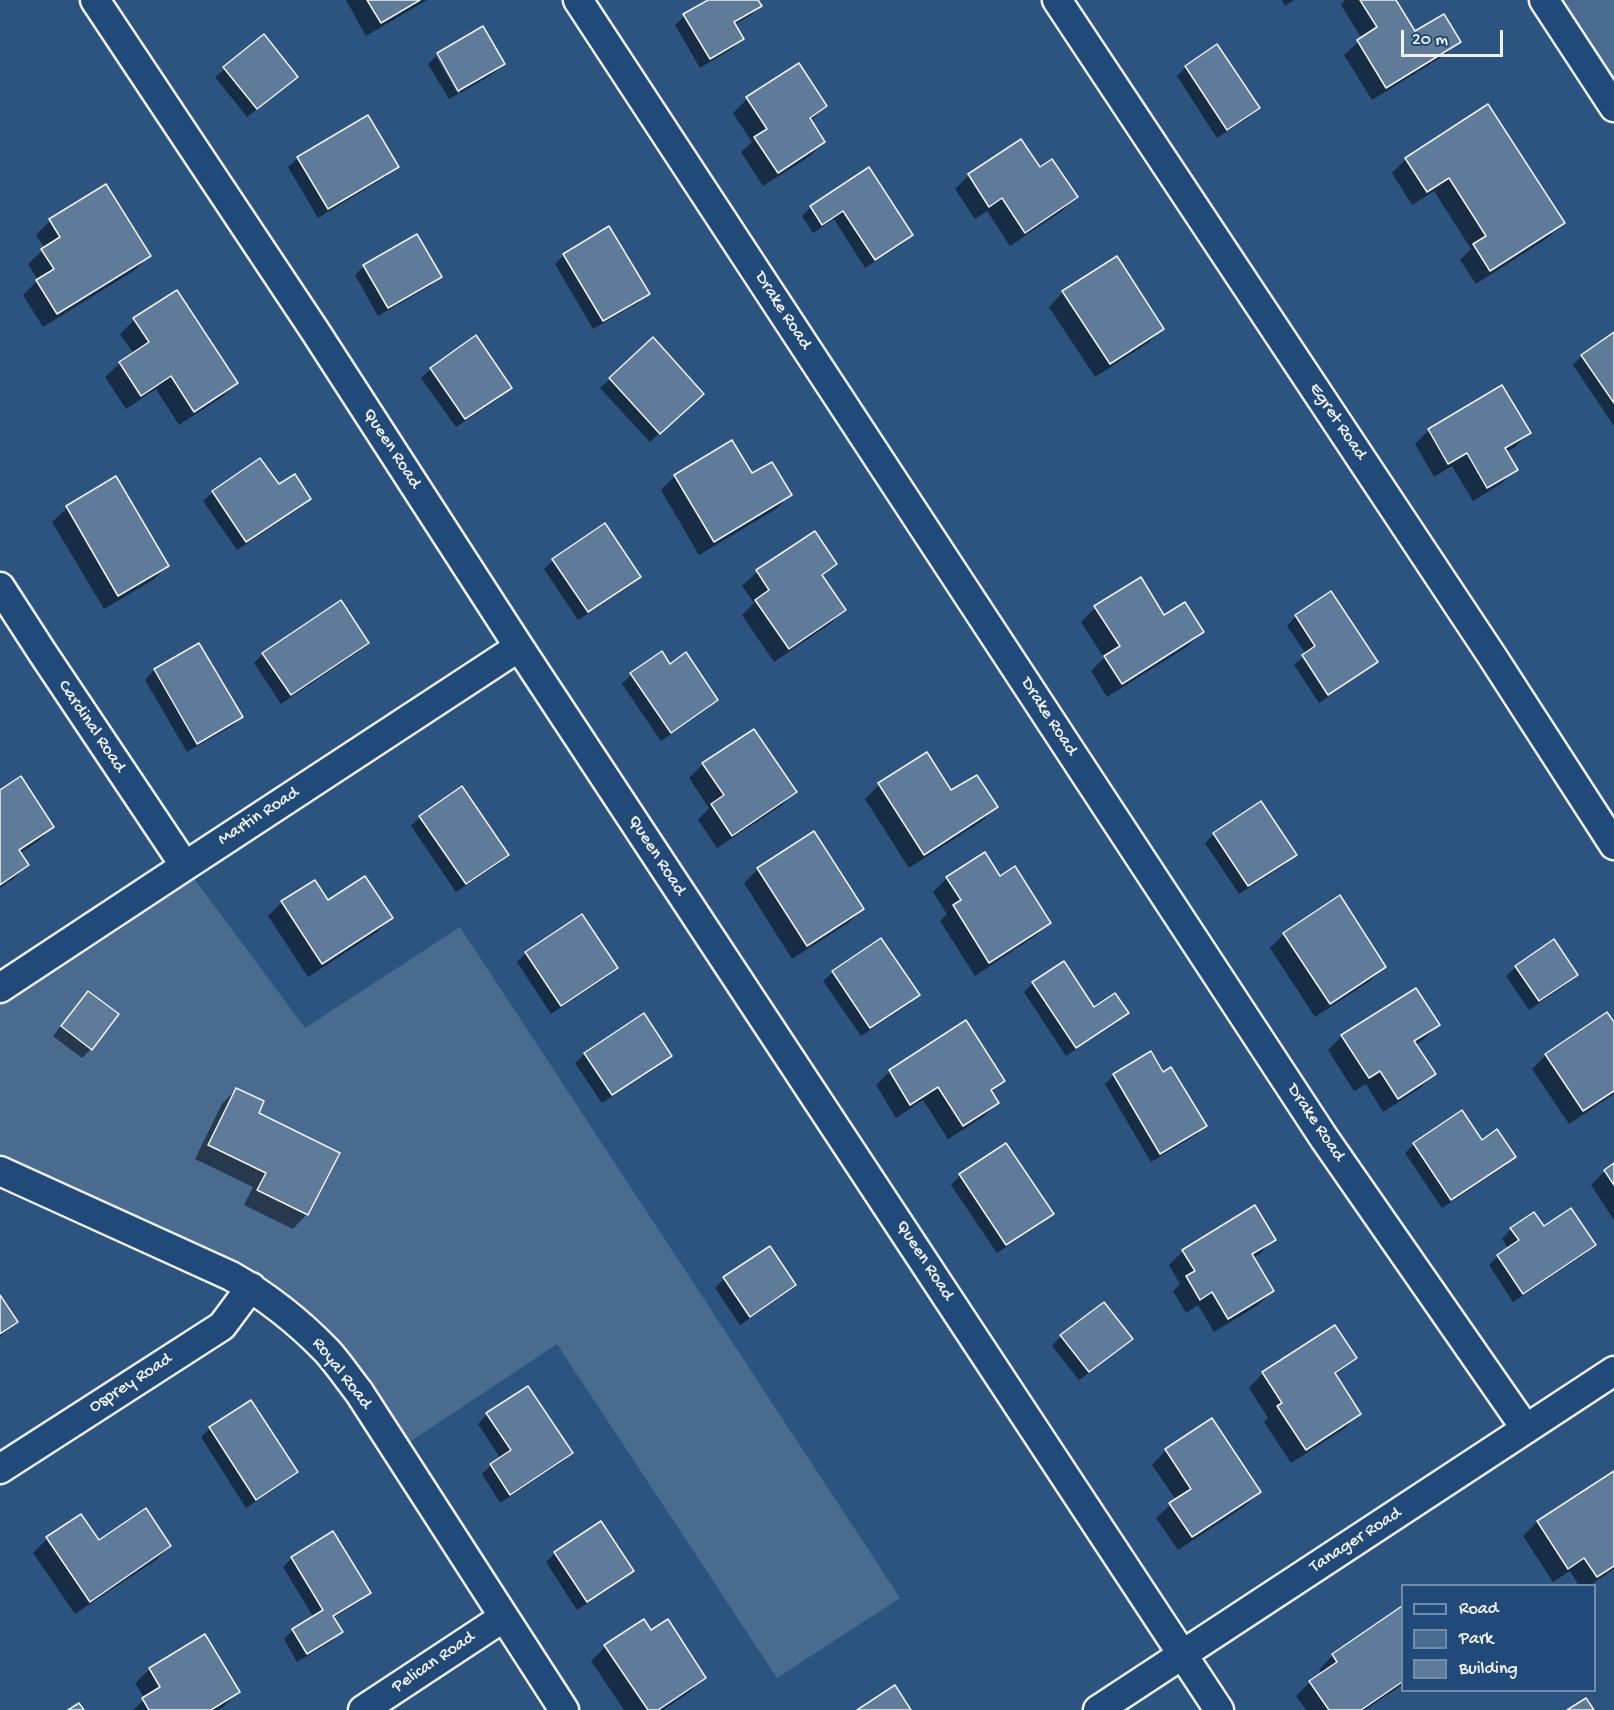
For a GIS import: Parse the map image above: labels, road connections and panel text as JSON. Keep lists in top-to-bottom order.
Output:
{
  "streets": {
    "street": [
      "Drake Road",
      "Egret Road",
      "Queen Road",
      "Cardinal Road",
      "Martin Road",
      "Royal Road",
      "Osprey Road",
      "Tanager Road",
      "Pelican Road"
    ]
  },
  "crossings": [
    ["Drake Road", "Tanager Road"],
    ["Queen Road", "Martin Road"],
    ["Queen Road", "Tanager Road"],
    ["Cardinal Road", "Martin Road"],
    ["Royal Road", "Osprey Road"],
    ["Royal Road", "Pelican Road"]
  ],
  "legend": ["Road", "Park", "Building"],
  "scale_bar": "20 m"
}
